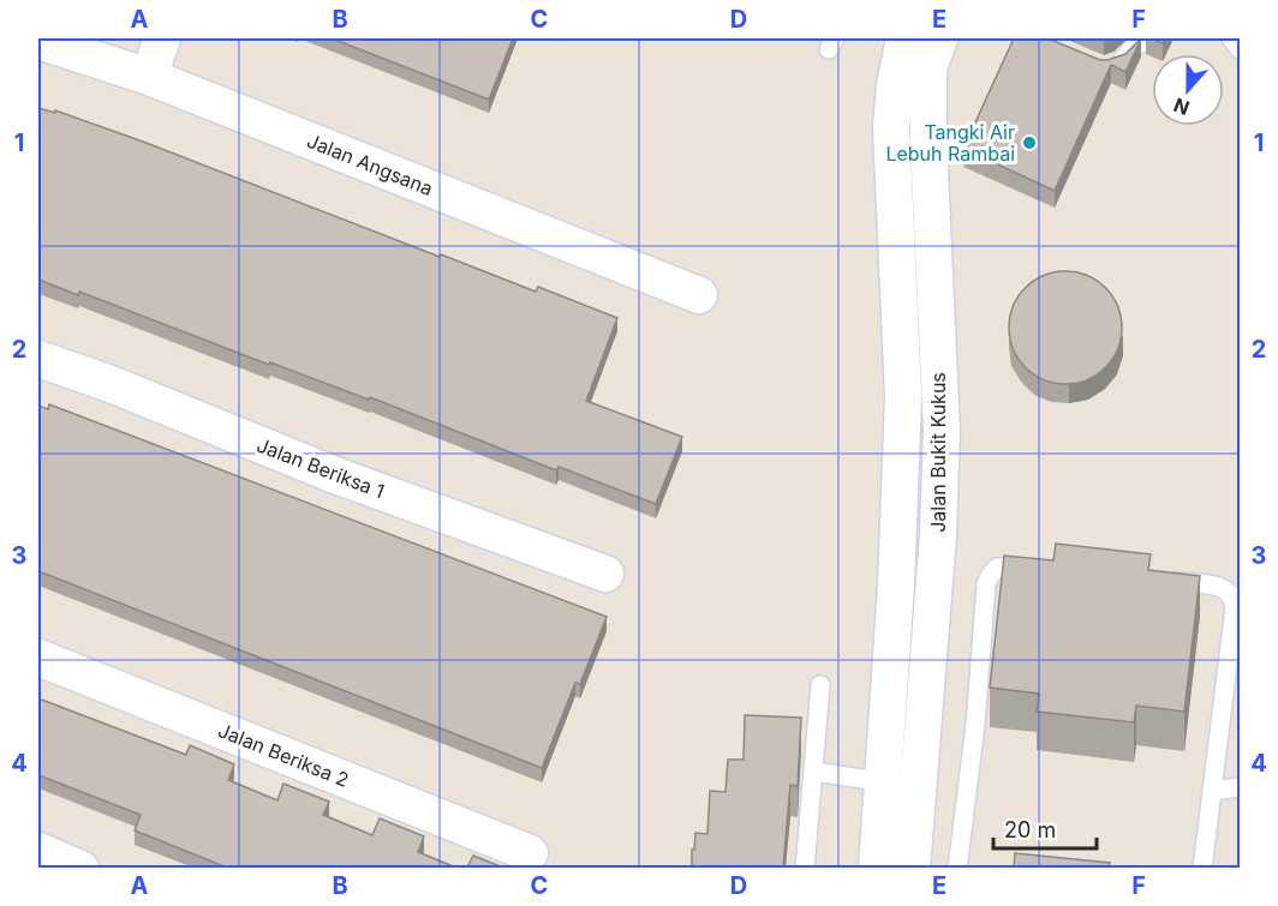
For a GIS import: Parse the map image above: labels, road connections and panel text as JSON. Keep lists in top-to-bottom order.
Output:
{
  "streets": {
    "street": [
      "Jalan Angsana",
      "Jalan Bukit Kukus",
      "Jalan Beriksa 1",
      "Jalan Beriksa 2"
    ]
  },
  "places": ["Tangki Air Lebuh Rambai"],
  "scale_bar": "20 m",
  "north": "bottom",
  "grid": {
    "columns": [
      "A",
      "B",
      "C",
      "D",
      "E",
      "F"
    ],
    "rows": [
      "1",
      "2",
      "3",
      "4"
    ]
  }
}
